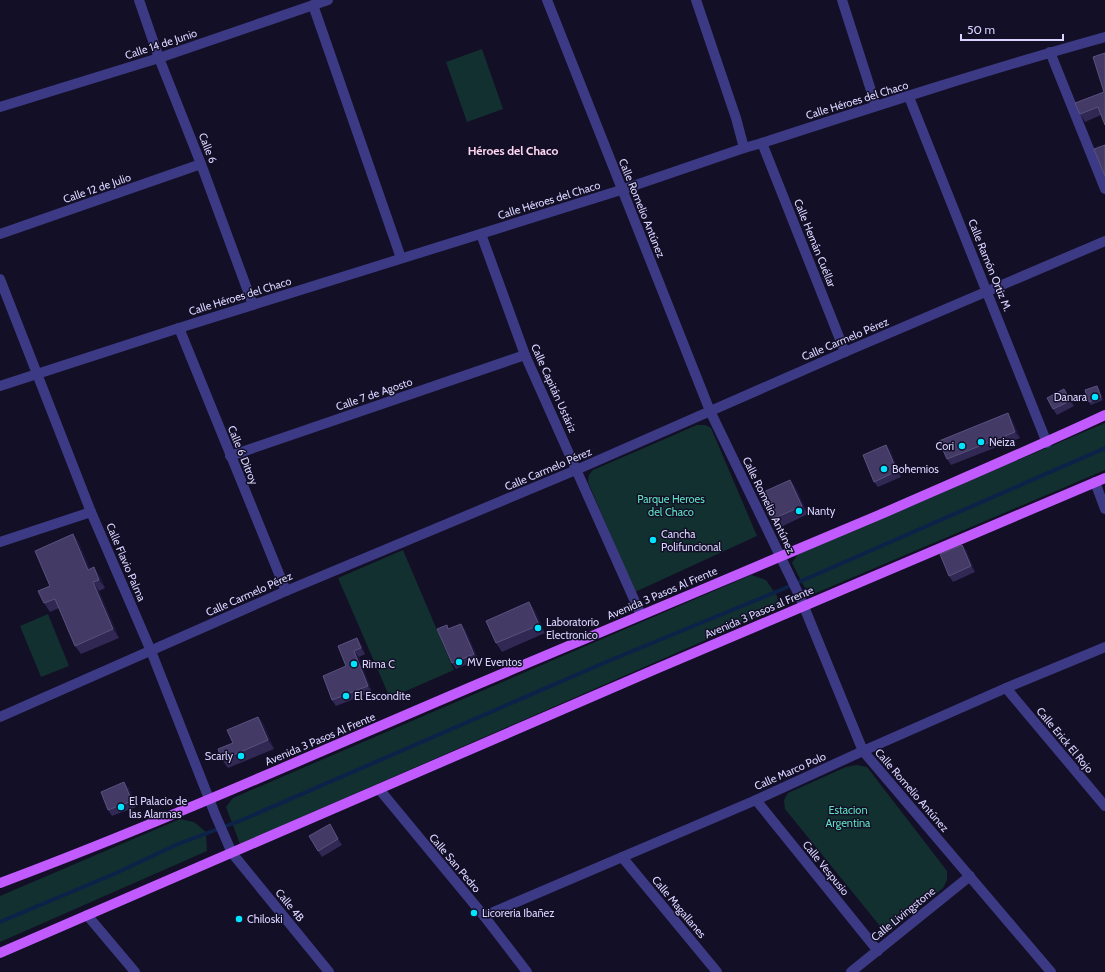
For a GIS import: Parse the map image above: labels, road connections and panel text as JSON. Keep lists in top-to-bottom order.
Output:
{
  "streets": {
    "main road": ["Avenida 3 Pasos Al Frente", "Avenida 3 Pasos al Frente"],
    "street": [
      "Calle 14 de Junio",
      "Calle Héroes del Chaco",
      "Calle 6",
      "Calle 12 de Julio",
      "Calle Romelio Antúnez",
      "Calle Hernán Cuéllar",
      "Calle Ramón Ortiz M.",
      "Calle Carmelo Pérez",
      "Calle Capitán Ustáriz",
      "Calle 7 de Agosto",
      "Calle 6 Ditroy",
      "Calle Flavio Palma",
      "Calle Erick El Rojo",
      "Calle Marco Polo",
      "Calle San Pedro",
      "Calle Vespusio",
      "Calle 4B",
      "Calle Magallanes",
      "Calle Livingstone"
    ]
  },
  "crossings": [
    ["Calle 14 de Junio", "Calle 6"],
    ["Calle Héroes del Chaco", "Calle 6"],
    ["Calle Héroes del Chaco", "Calle Romelio Antúnez"],
    ["Calle Héroes del Chaco", "Calle Hernán Cuéllar"],
    ["Calle Héroes del Chaco", "Calle Ramón Ortiz M."],
    ["Calle Héroes del Chaco", "Calle Capitán Ustáriz"],
    ["Calle Héroes del Chaco", "Calle 6 Ditroy"],
    ["Calle Héroes del Chaco", "Calle Flavio Palma"],
    ["Calle 6", "Calle 12 de Julio"],
    ["Calle Romelio Antúnez", "Calle Carmelo Pérez"],
    ["Calle Romelio Antúnez", "Avenida 3 Pasos Al Frente"],
    ["Calle Romelio Antúnez", "Avenida 3 Pasos al Frente"],
    ["Calle Romelio Antúnez", "Calle Marco Polo"],
    ["Calle Romelio Antúnez", "Calle Livingstone"],
    ["Calle Hernán Cuéllar", "Calle Carmelo Pérez"],
    ["Calle Ramón Ortiz M.", "Calle Carmelo Pérez"],
    ["Calle Carmelo Pérez", "Calle Capitán Ustáriz"],
    ["Calle Carmelo Pérez", "Calle 6 Ditroy"],
    ["Calle Carmelo Pérez", "Calle Flavio Palma"],
    ["Calle Capitán Ustáriz", "Calle 7 de Agosto"],
    ["Calle Capitán Ustáriz", "Avenida 3 Pasos Al Frente"],
    ["Calle 7 de Agosto", "Calle 6 Ditroy"],
    ["Calle Flavio Palma", "Avenida 3 Pasos Al Frente"],
    ["Calle Flavio Palma", "Calle 4B"],
    ["Avenida 3 Pasos al Frente", "Calle San Pedro"],
    ["Calle Erick El Rojo", "Calle Marco Polo"],
    ["Calle Marco Polo", "Calle San Pedro"],
    ["Calle Marco Polo", "Calle Vespusio"],
    ["Calle Marco Polo", "Calle Magallanes"],
    ["Calle Vespusio", "Calle Livingstone"]
  ],
  "districts": ["Héroes del Chaco"],
  "parks": ["Parque Heroes del Chaco", "Estacion Argentina"],
  "places": [
    "Danara",
    "Neiza",
    "Cori",
    "Bohemios",
    "Nanty",
    "Cancha Polifuncional",
    "Laboratorio Electronico",
    "MV Eventos",
    "Rima C",
    "El Escondite",
    "Scarly",
    "El Palacio de las Alarmas",
    "Licoreria Ibañez",
    "Chiloski"
  ],
  "scale_bar": "50 m"
}
